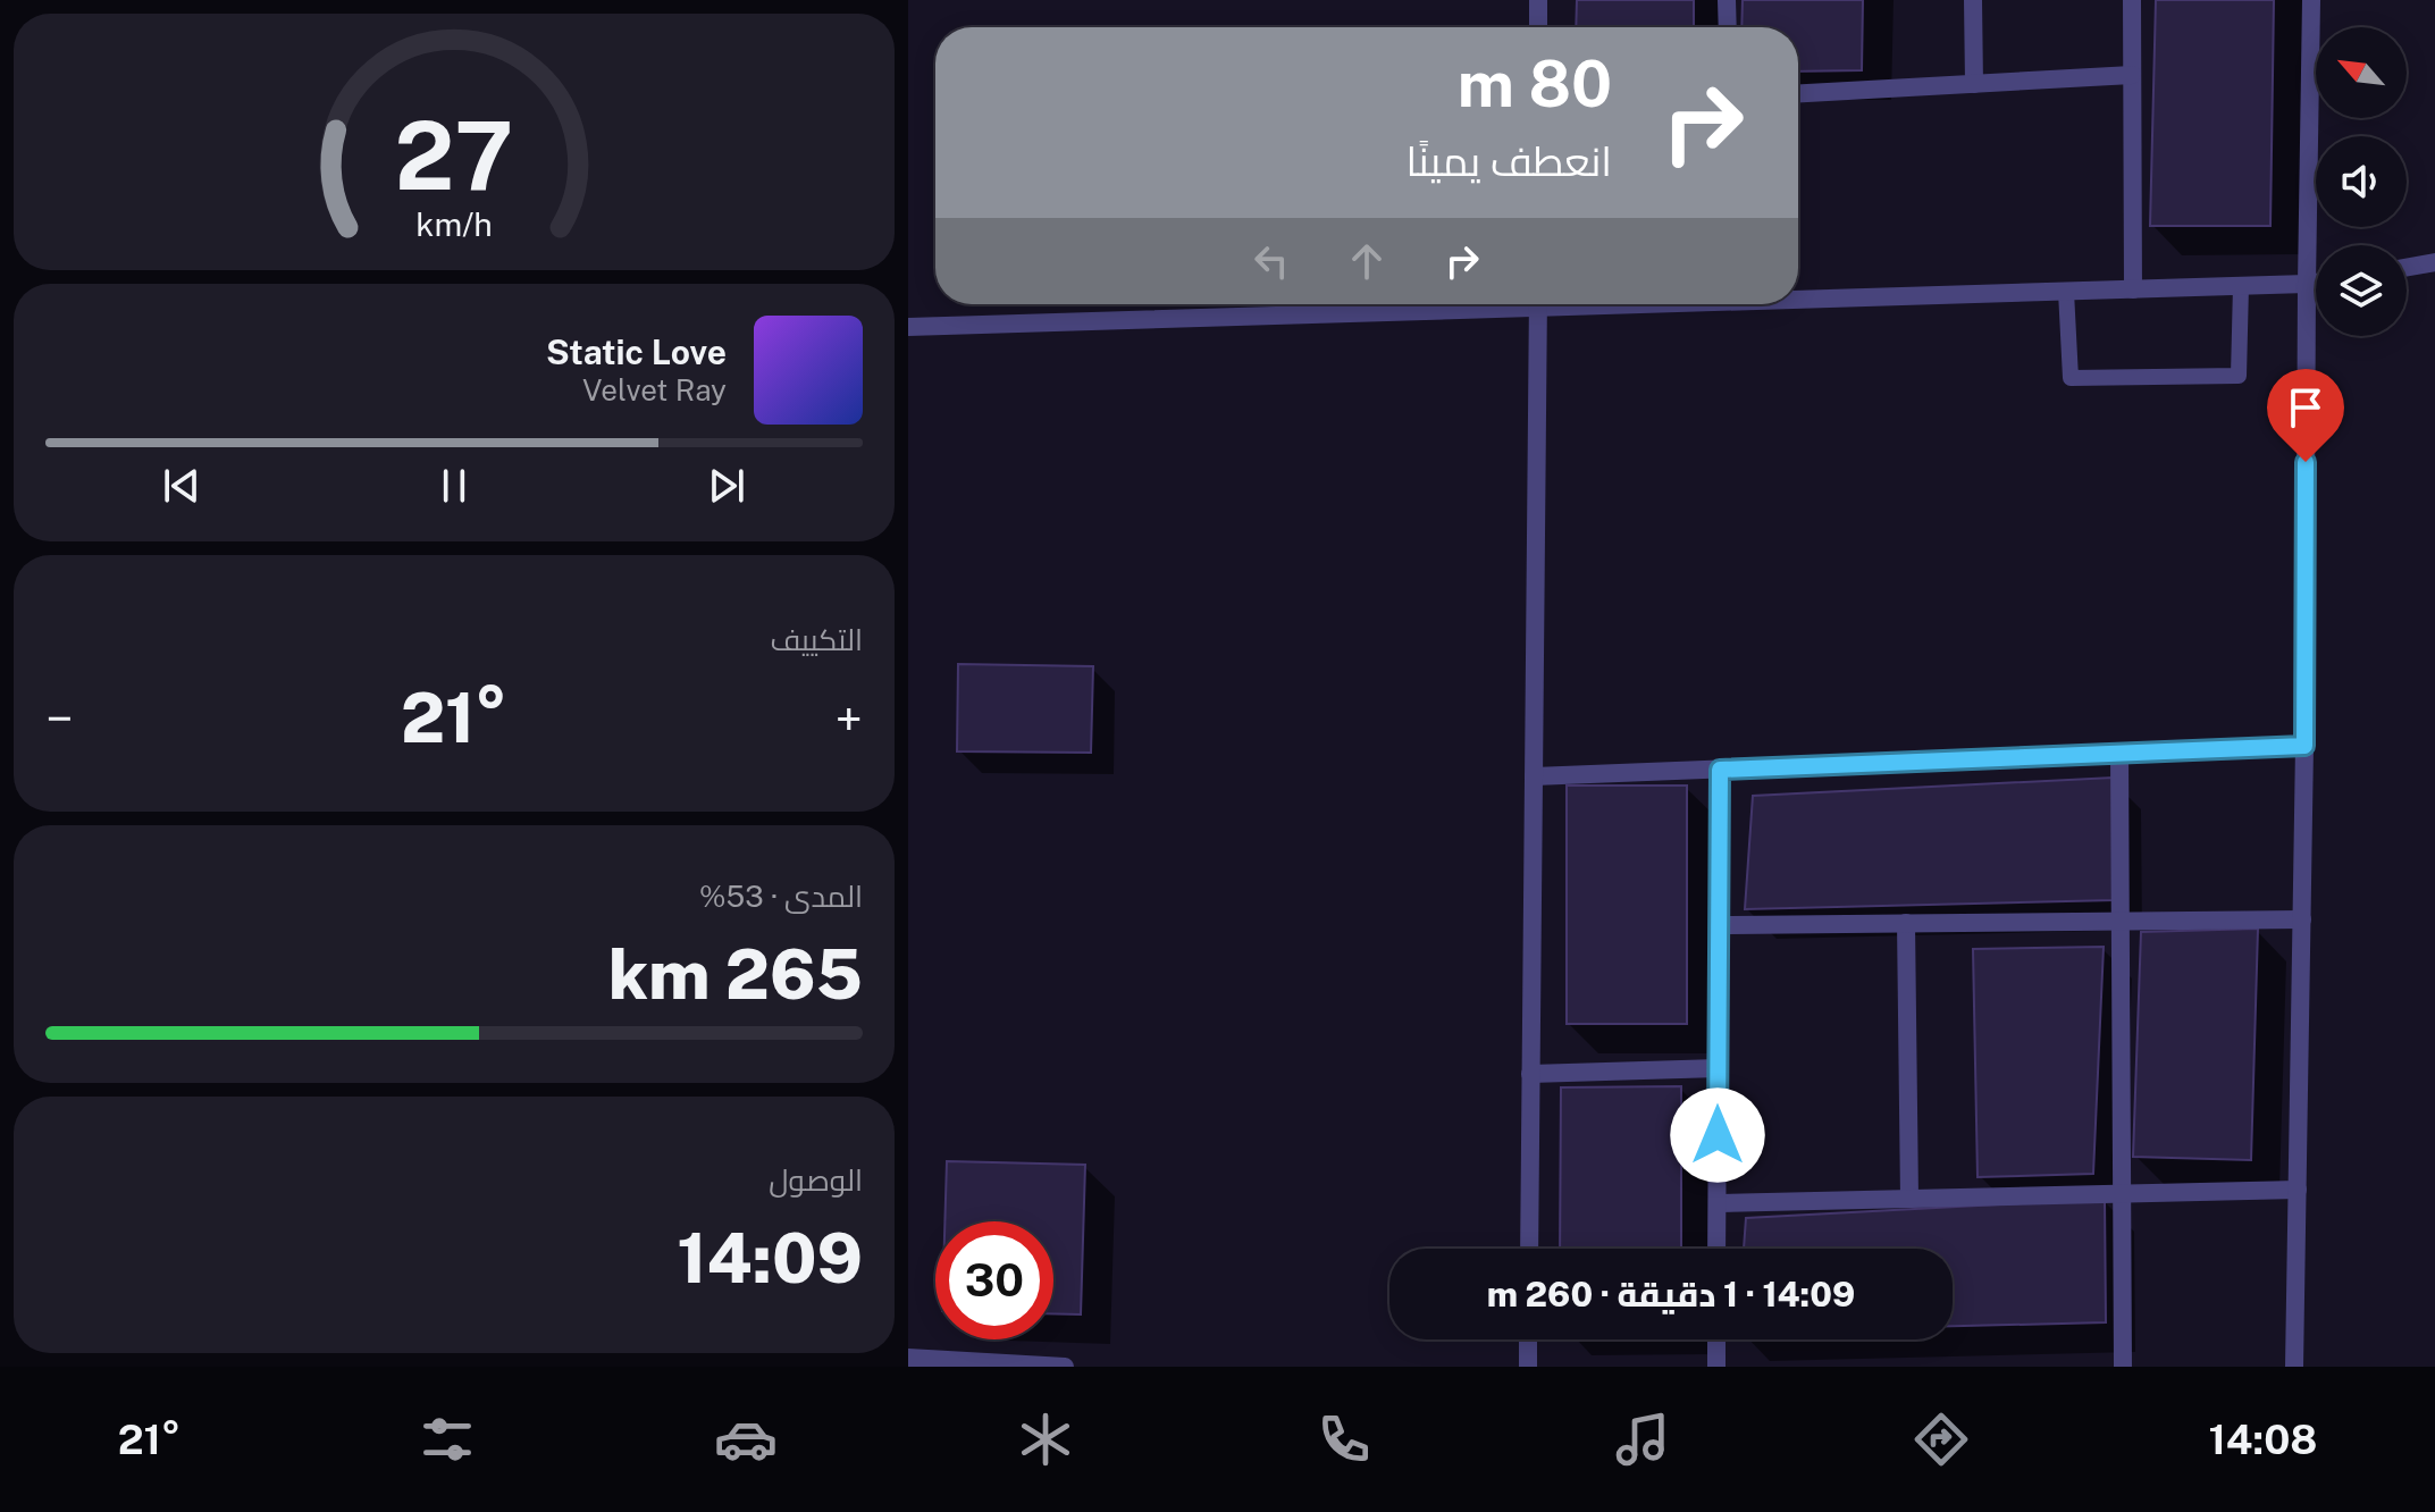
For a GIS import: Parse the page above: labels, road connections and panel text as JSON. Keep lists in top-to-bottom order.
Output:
{
  "north": "top left",
  "page": {
    "turn": ["80 m", "انعطف يمينًا"],
    "song": ["Static Love", "Velvet Ray"],
    "tile": [
      "التكييف",
      ["المدى · 53%", "265 km"],
      ["الوصول", "14:09"]
    ],
    "heat": ["−", "21°", "+"],
    "limit": "30",
    "trip": "14:09 · 1 دقيقة · 260 m",
    "tabs": ["14:08", "21°"],
    "gauge": ["27", "km/h"]
  }
}
